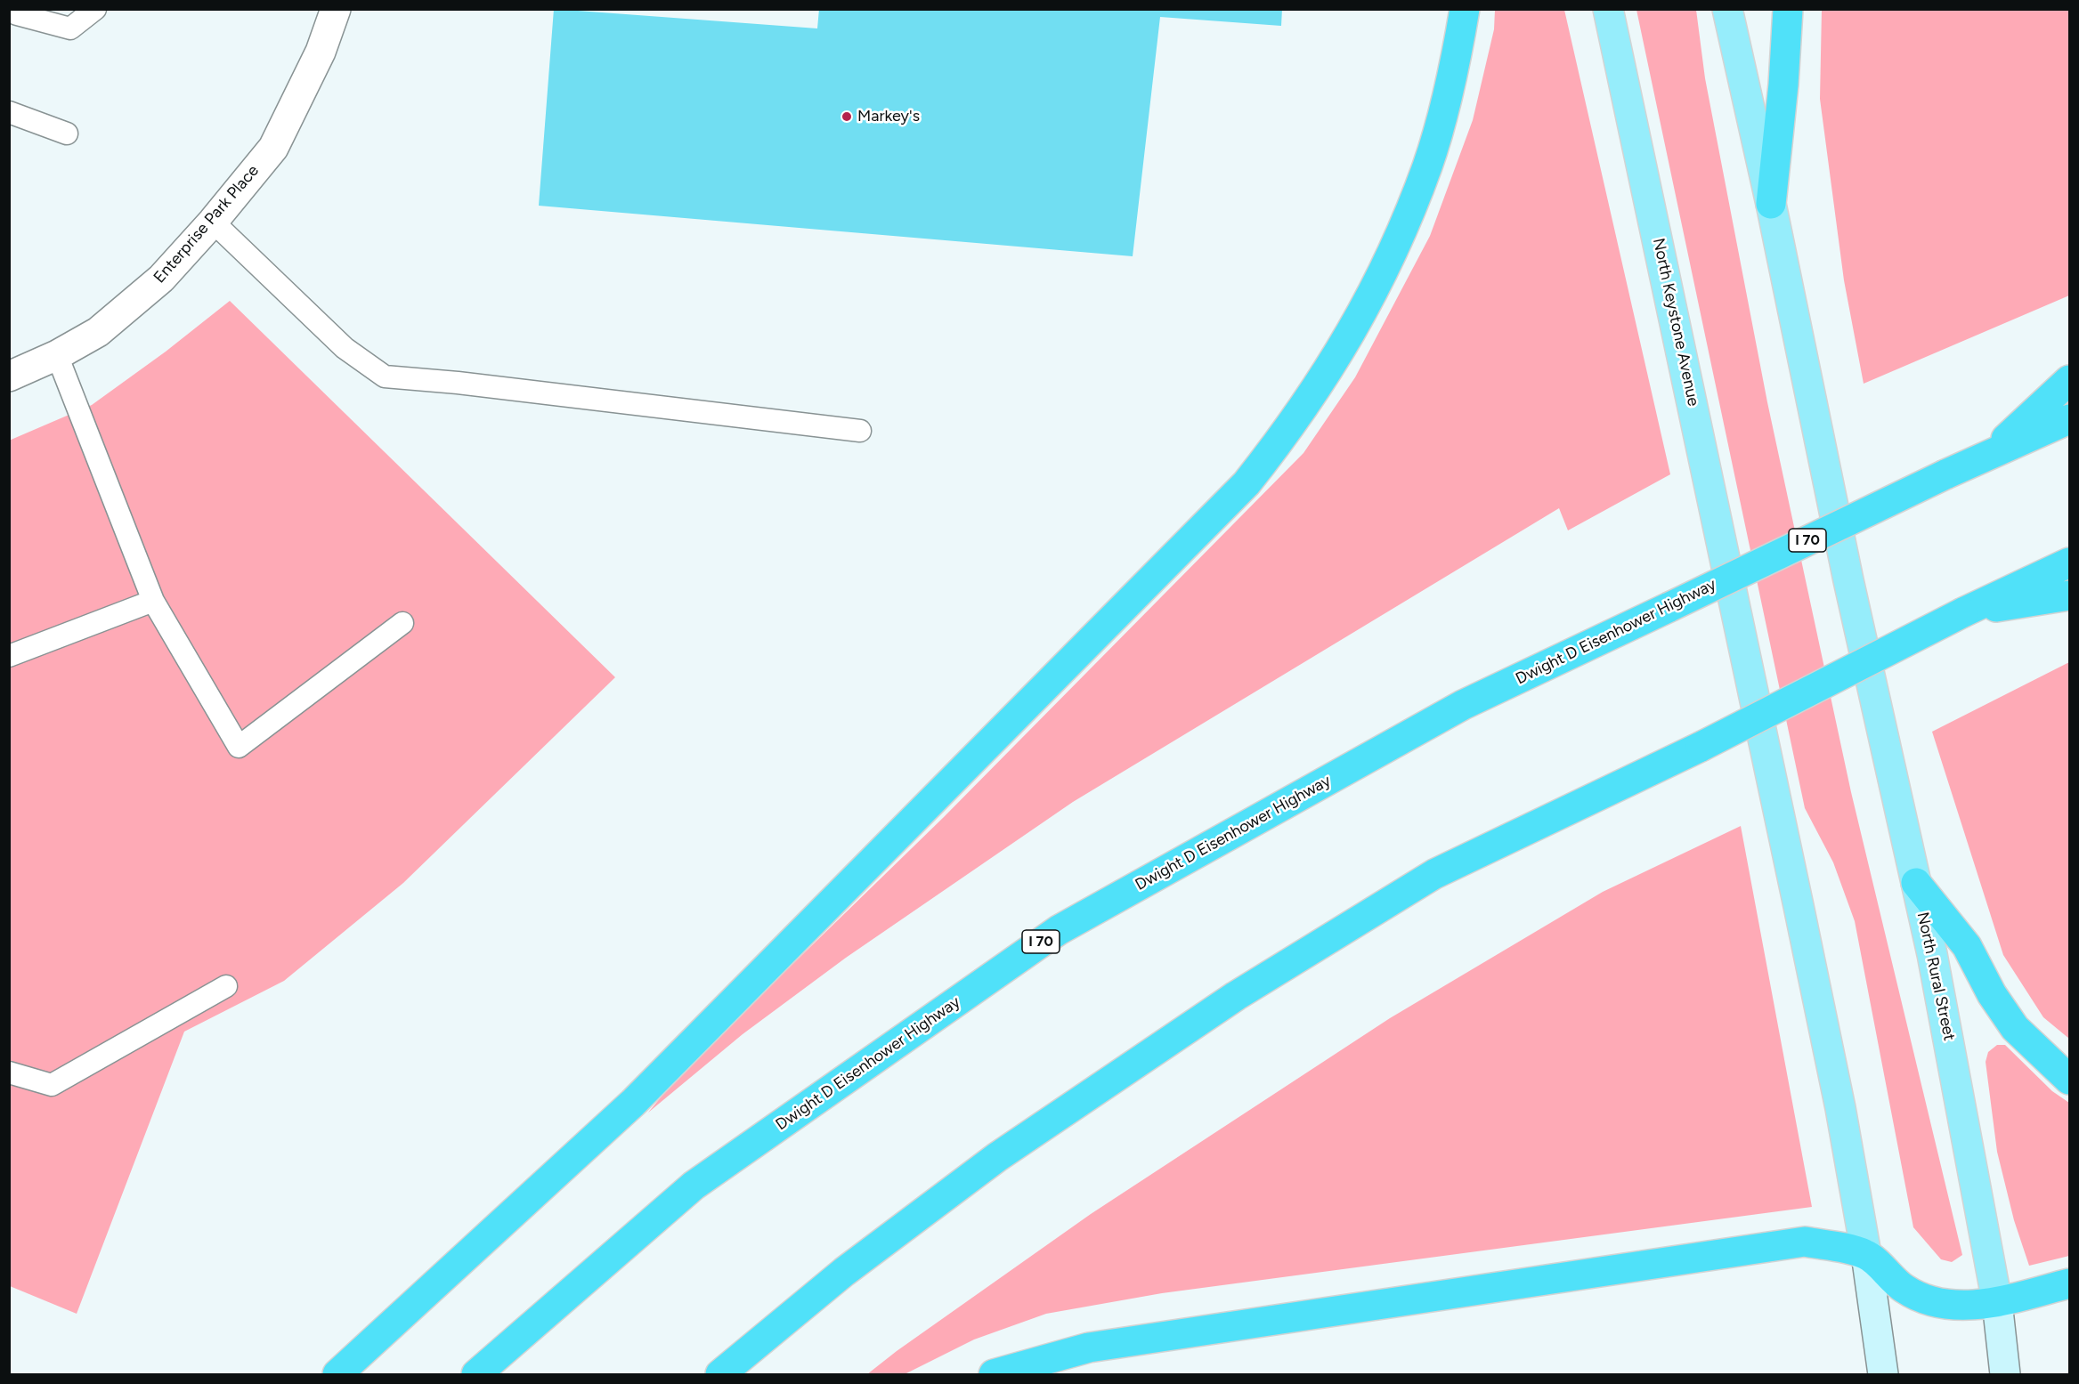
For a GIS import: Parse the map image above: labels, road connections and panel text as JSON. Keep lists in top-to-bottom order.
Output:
{
  "streets": {
    "highway": ["I 70", "Dwight D Eisenhower Highway"],
    "main road": ["North Keystone Avenue", "North Rural Street"],
    "street": ["Enterprise Park Place"]
  },
  "places": ["Markey's"]
}
